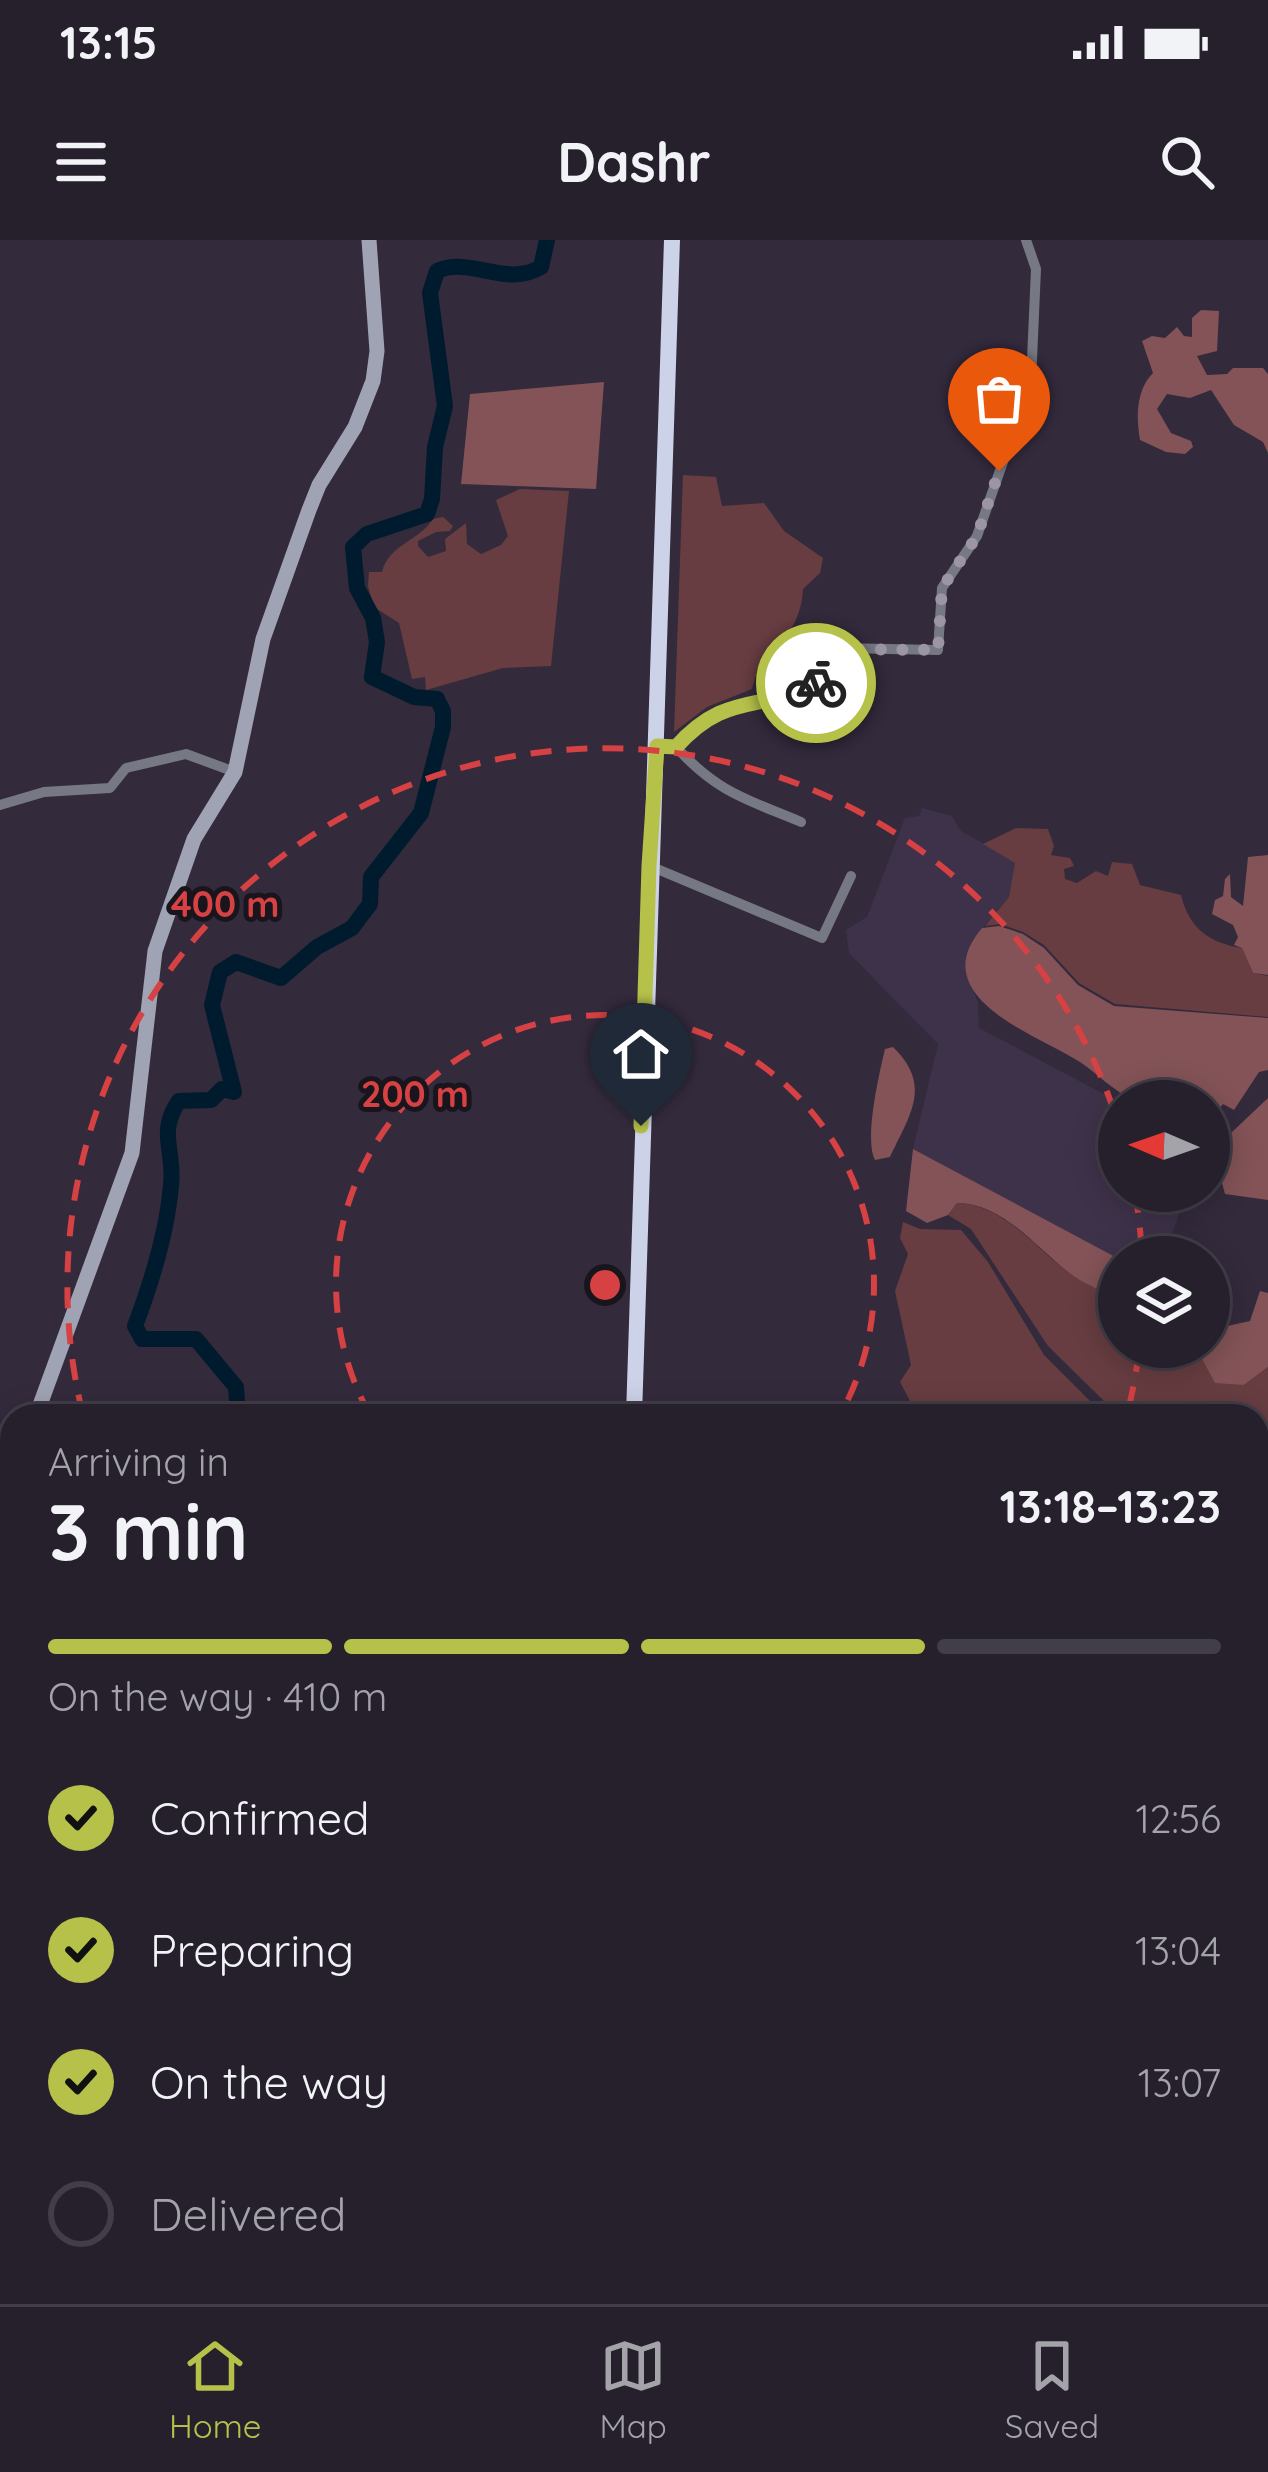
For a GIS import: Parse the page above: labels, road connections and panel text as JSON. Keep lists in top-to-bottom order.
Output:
{
  "north": "left",
  "page": {
    "status": "13:15",
    "header": "Dashr",
    "heading": ["3 min", "Arriving in", "13:18–13:23"],
    "bar": "On the way · 410 m",
    "list": [
      ["Confirmed", "12:56"],
      ["Preparing", "13:04"],
      ["On the way", "13:07"],
      "Delivered"
    ],
    "tabs": ["Home", "Map", "Saved"]
  },
  "rings": ["400 m", "200 m"]
}
